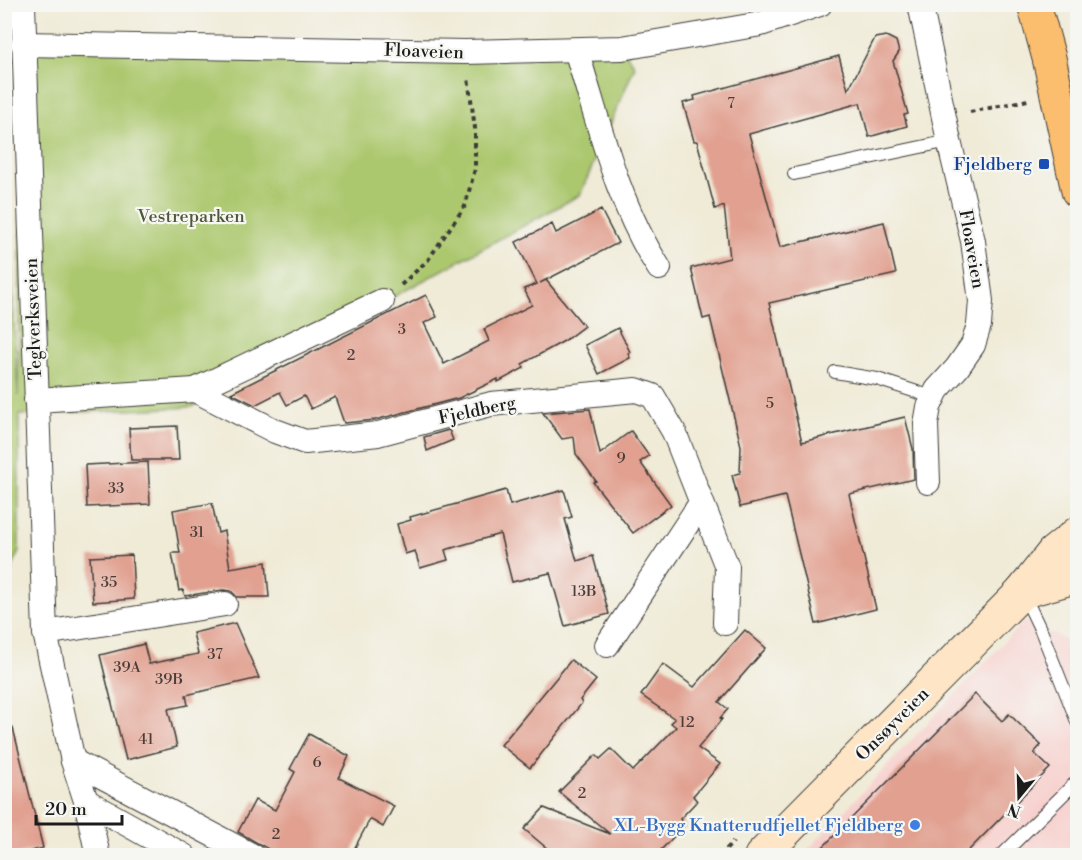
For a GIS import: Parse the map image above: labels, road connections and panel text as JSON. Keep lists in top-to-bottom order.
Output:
{
  "streets": {
    "street": [
      "Floaveien",
      "Teglverksveien",
      "Fjeldberg",
      "Onsøyveien"
    ]
  },
  "crossings": [
    ["Floaveien", "Teglverksveien"]
  ],
  "parks": ["Vestreparken"],
  "places": {
    "transit": ["Fjeldberg"],
    "other": ["XL-Bygg Knatterudfjellet Fjeldberg"]
  },
  "house_numbers": [
    "7",
    "3",
    "2",
    "5",
    "9",
    "33",
    "31",
    "35",
    "13B",
    "37",
    "39A",
    "39B",
    "12",
    "41",
    "6",
    "2",
    "2"
  ],
  "scale_bar": "20 m",
  "north": "bottom"
}
